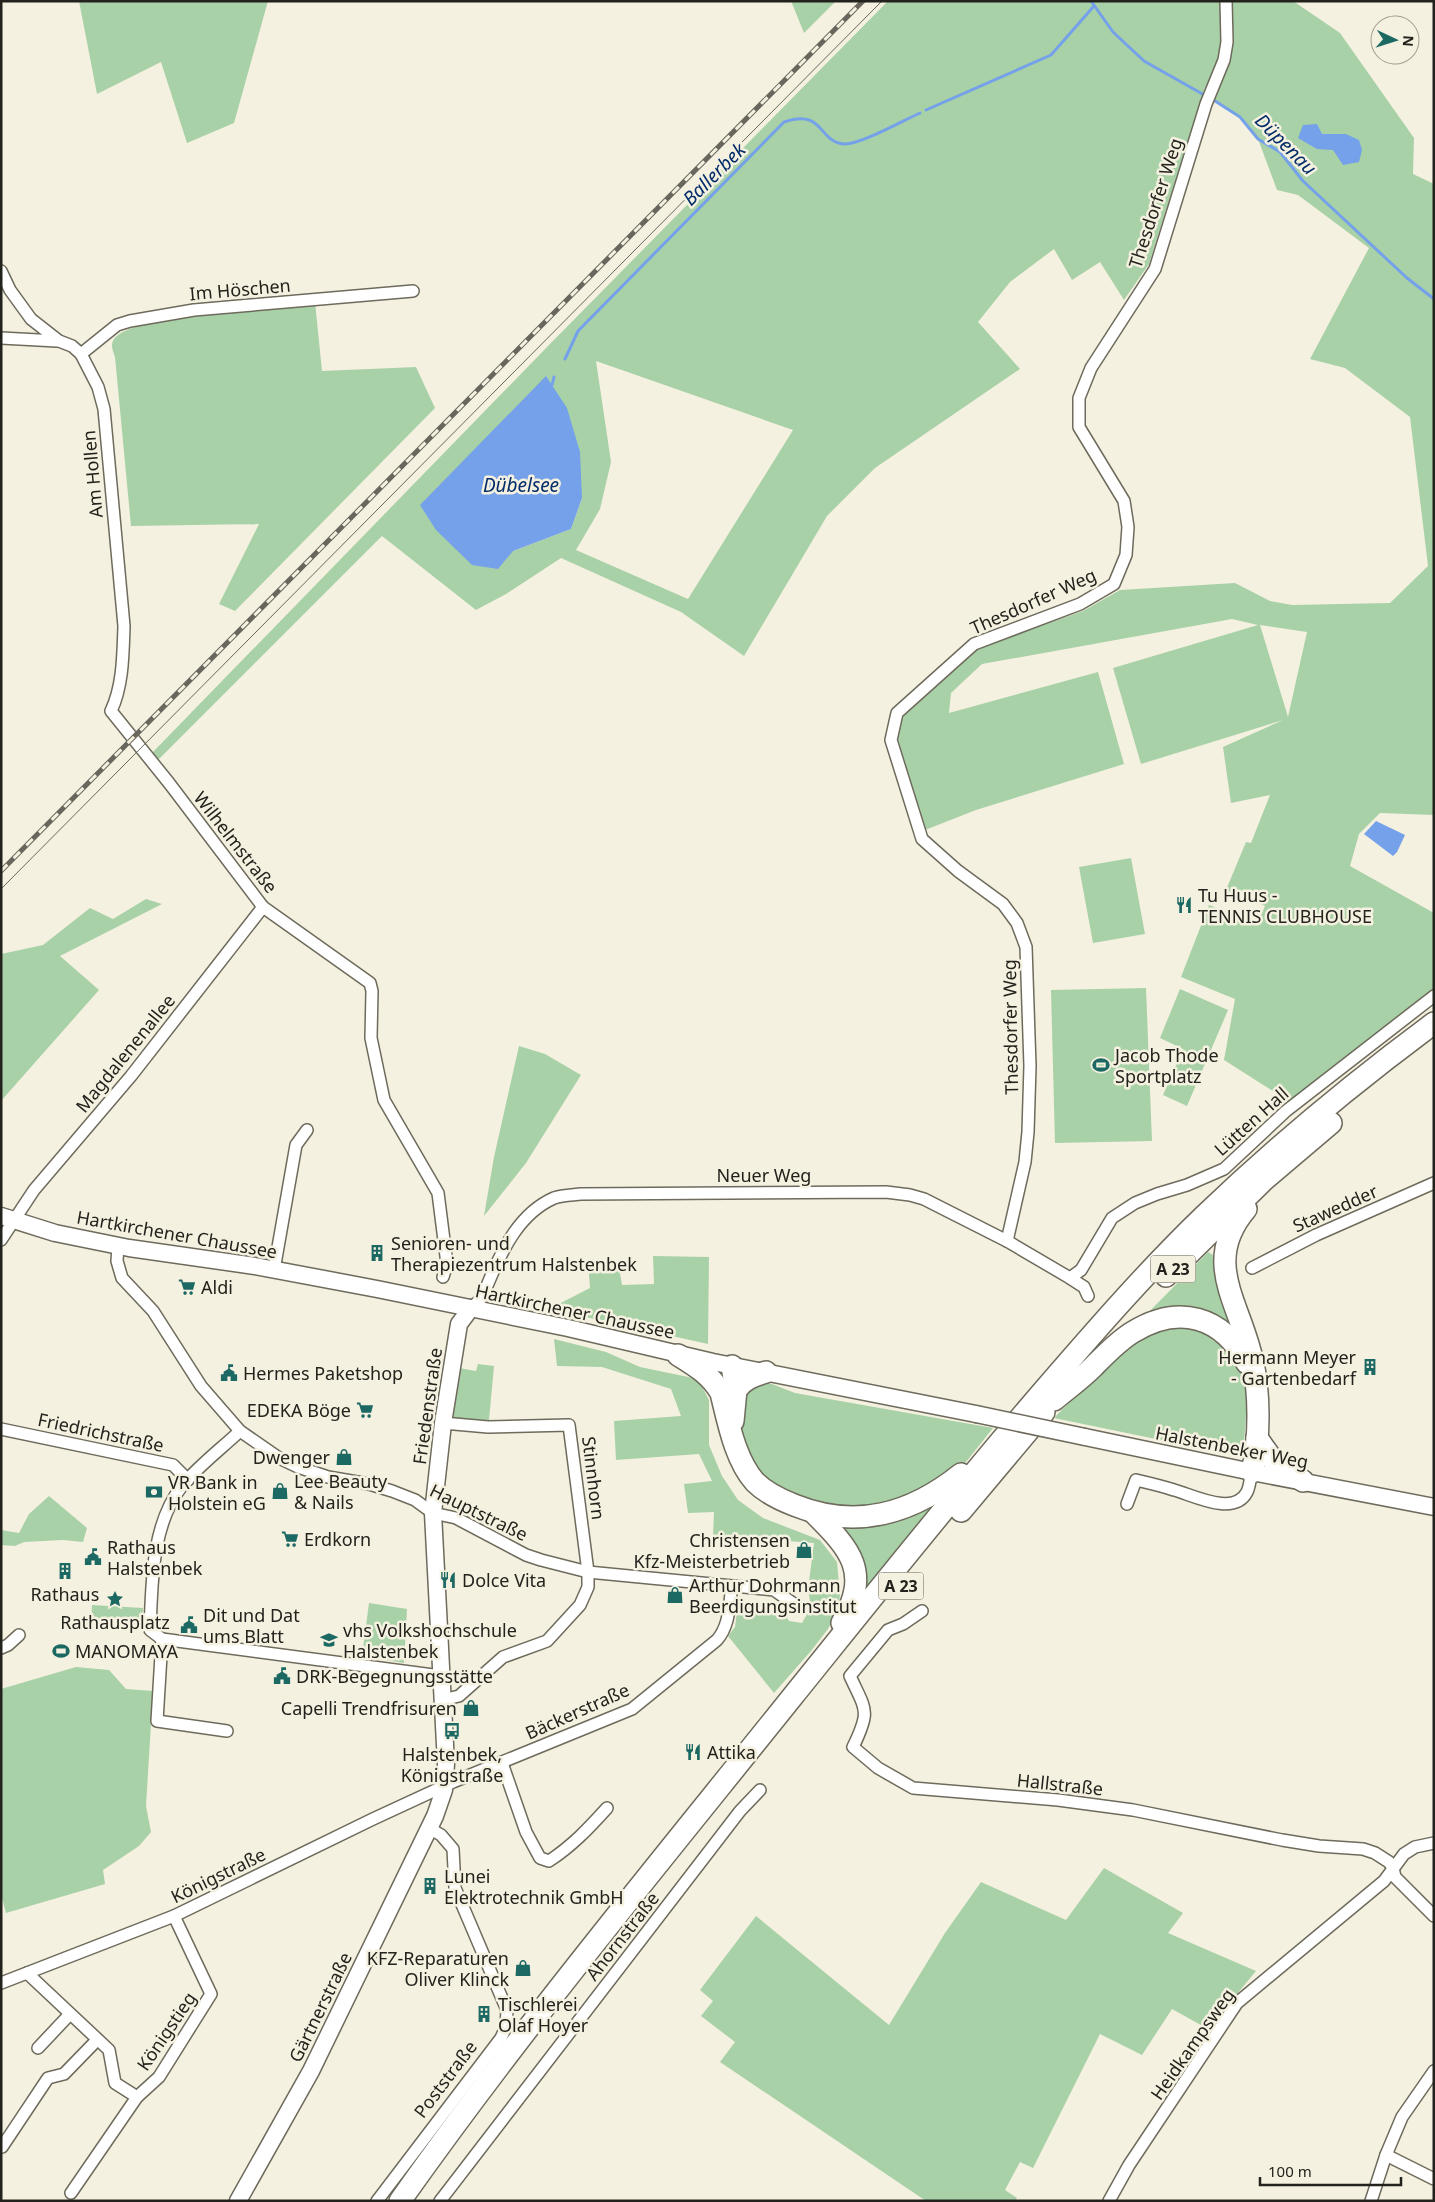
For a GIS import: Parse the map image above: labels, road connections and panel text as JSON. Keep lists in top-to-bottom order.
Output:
{
  "streets": {
    "highway": ["A 23"],
    "main road": [
      "Hartkirchener Chaussee",
      "Friedenstraße",
      "Halstenbeker Weg",
      "Gärtnerstraße"
    ],
    "street": [
      "Thesdorfer Weg",
      "Im Höschen",
      "Am Hollen",
      "Wilhelmstraße",
      "Magdalenenallee",
      "Lütten Hall",
      "Neuer Weg",
      "Stawedder",
      "Friedrichstraße",
      "Stinnhorn",
      "Hauptstraße",
      "Bäckerstraße",
      "Hallstraße",
      "Königstraße",
      "Ahornstraße",
      "Königstieg",
      "Heidkampsweg",
      "Poststraße"
    ]
  },
  "crossings": [
    ["Thesdorfer Weg", "Neuer Weg"],
    ["Im Höschen", "Am Hollen"],
    ["Am Hollen", "Wilhelmstraße"],
    ["Wilhelmstraße", "Magdalenenallee"],
    ["Magdalenenallee", "Hartkirchener Chaussee"],
    ["Lütten Hall", "Neuer Weg"],
    ["Neuer Weg", "Hartkirchener Chaussee"],
    ["Neuer Weg", "Friedenstraße"],
    ["Hartkirchener Chaussee", "Friedenstraße"],
    ["Hartkirchener Chaussee", "Halstenbeker Weg"],
    ["Hartkirchener Chaussee", "Hauptstraße"],
    ["Friedenstraße", "Stinnhorn"],
    ["Friedenstraße", "Hauptstraße"],
    ["Stinnhorn", "Hauptstraße"],
    ["Hauptstraße", "Bäckerstraße"],
    ["Bäckerstraße", "Königstraße"],
    ["Hallstraße", "Heidkampsweg"],
    ["Königstraße", "Königstieg"],
    ["Gärtnerstraße", "Poststraße"]
  ],
  "water": ["Düpenau", "Ballerbek", "Dübelsee"],
  "places": {
    "restaurant": ["Tu Huus - TENNIS CLUBHOUSE", "Dolce Vita", "Attika"],
    "sports": ["Jacob Thode Sportplatz", "MANOMAYA"],
    "building": [
      "Senioren- und Therapiezentrum Halstenbek",
      "Hermann Meyer - Gartenbedarf",
      "Rathaus",
      "Lunei Elektrotechnik GmbH",
      "Tischlerei Olaf Hoyer"
    ],
    "supermarket": ["Aldi", "EDEKA Böge", "Erdkorn"],
    "public building": [
      "Hermes Paketshop",
      "Rathaus Halstenbek",
      "Dit und Dat ums Blatt",
      "DRK-Begegnungsstätte"
    ],
    "shop": [
      "Dwenger",
      "Lee Beauty & Nails",
      "Christensen Kfz-Meisterbetrieb",
      "Arthur Dohrmann Beerdigungsinstitut",
      "Capelli Trendfrisuren",
      "KFZ-Reparaturen Oliver Klinck"
    ],
    "bank": ["VR Bank in Holstein eG"],
    "place": ["Rathausplatz"],
    "school or university": ["vhs Volkshochschule Halstenbek"],
    "bus stop": ["Halstenbek, Königstraße"]
  },
  "scale_bar": "100 m",
  "north": "right"
}
